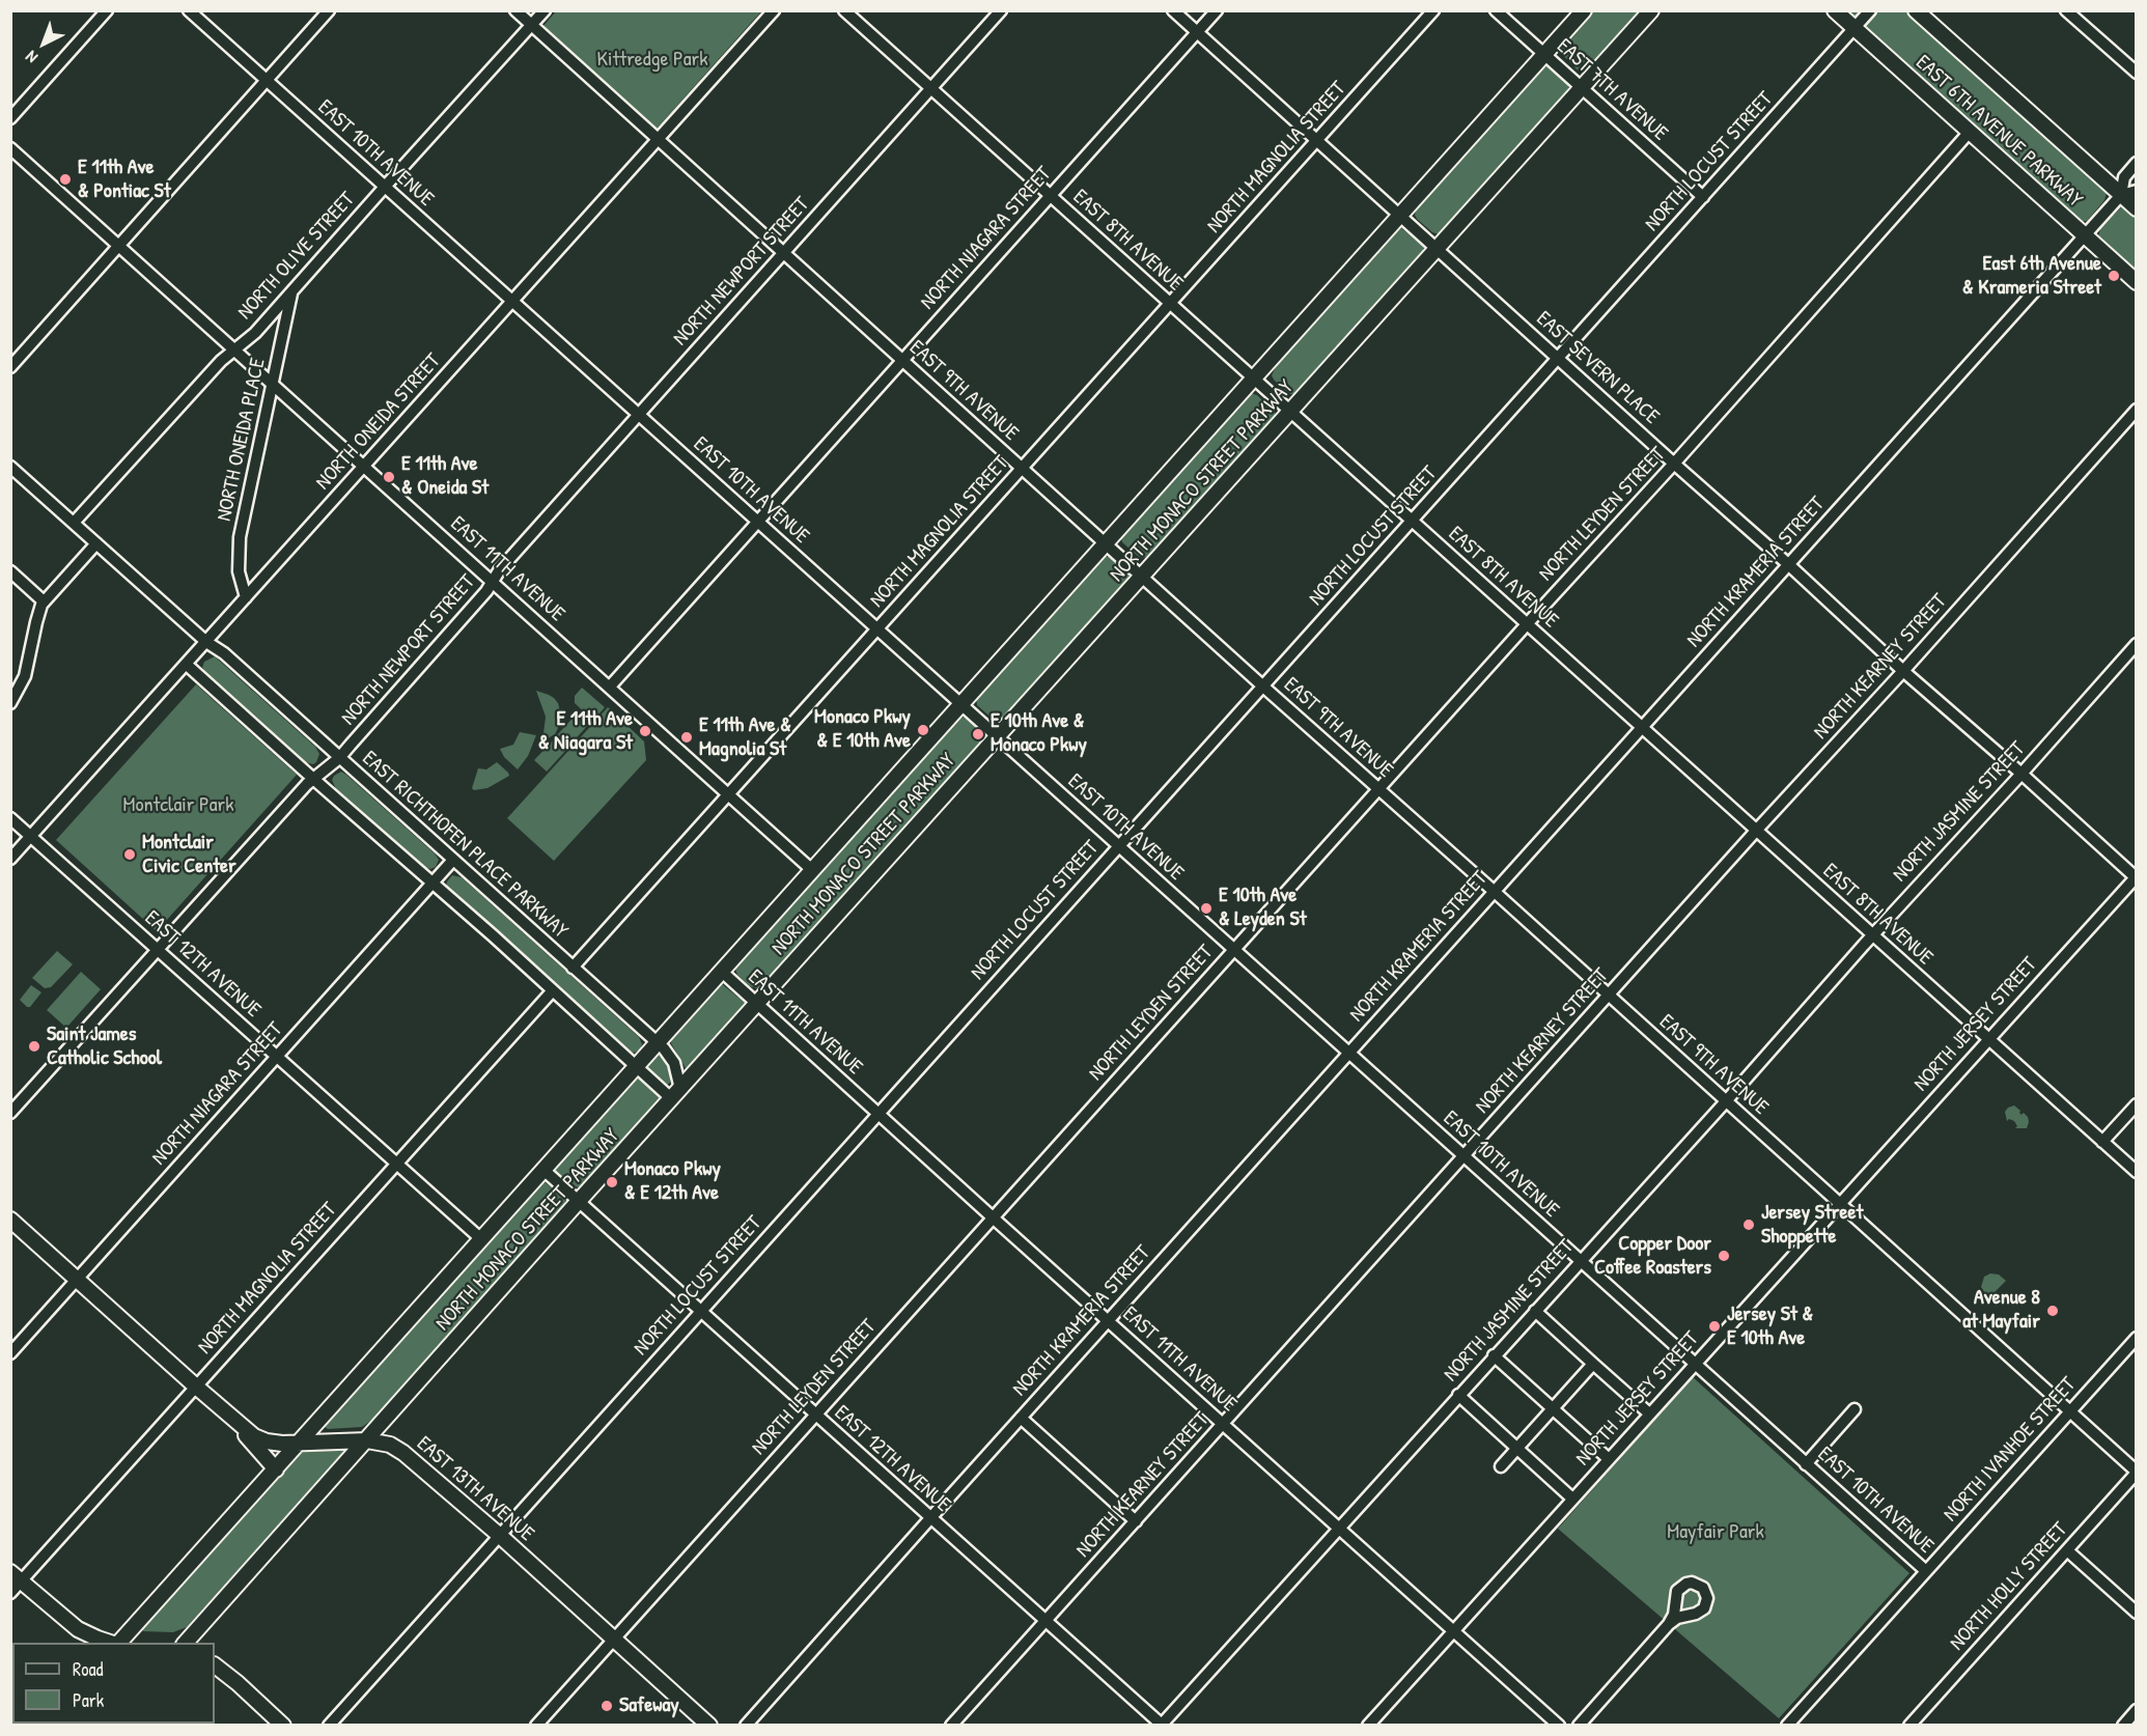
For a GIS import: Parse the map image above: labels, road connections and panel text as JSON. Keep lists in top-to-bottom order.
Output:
{
  "streets": {
    "main road": ["EAST 6TH AVENUE PARKWAY", "NORTH MONACO STREET PARKWAY", "EAST 13TH AVENUE"],
    "street": [
      "EAST 7TH AVENUE",
      "EAST 10TH AVENUE",
      "NORTH MAGNOLIA STREET",
      "NORTH LOCUST STREET",
      "NORTH NIAGARA STREET",
      "EAST 8TH AVENUE",
      "NORTH OLIVE STREET",
      "NORTH NEWPORT STREET",
      "EAST SEVERN PLACE",
      "EAST 9TH AVENUE",
      "NORTH ONEIDA STREET",
      "NORTH ONEIDA PLACE",
      "NORTH LEYDEN STREET",
      "EAST 11TH AVENUE",
      "NORTH KRAMERIA STREET",
      "NORTH KEARNEY STREET",
      "NORTH JASMINE STREET",
      "EAST RICHTHOFEN PLACE PARKWAY",
      "EAST 12TH AVENUE",
      "NORTH JERSEY STREET",
      "NORTH IVANHOE STREET",
      "NORTH HOLLY STREET"
    ]
  },
  "crossings": [
    ["EAST 7TH AVENUE", "NORTH LOCUST STREET"],
    ["EAST 7TH AVENUE", "NORTH MONACO STREET PARKWAY"],
    ["EAST 6TH AVENUE PARKWAY", "NORTH LOCUST STREET"],
    ["EAST 6TH AVENUE PARKWAY", "NORTH LEYDEN STREET"],
    ["EAST 6TH AVENUE PARKWAY", "NORTH KRAMERIA STREET"],
    ["EAST 10TH AVENUE", "NORTH MAGNOLIA STREET"],
    ["EAST 10TH AVENUE", "NORTH LOCUST STREET"],
    ["EAST 10TH AVENUE", "NORTH NIAGARA STREET"],
    ["EAST 10TH AVENUE", "NORTH OLIVE STREET"],
    ["EAST 10TH AVENUE", "NORTH NEWPORT STREET"],
    ["EAST 10TH AVENUE", "NORTH ONEIDA STREET"],
    ["EAST 10TH AVENUE", "NORTH MONACO STREET PARKWAY"],
    ["EAST 10TH AVENUE", "NORTH LEYDEN STREET"],
    ["EAST 10TH AVENUE", "NORTH KRAMERIA STREET"],
    ["EAST 10TH AVENUE", "NORTH KEARNEY STREET"],
    ["EAST 10TH AVENUE", "NORTH JASMINE STREET"],
    ["EAST 10TH AVENUE", "NORTH JERSEY STREET"],
    ["EAST 10TH AVENUE", "NORTH IVANHOE STREET"],
    ["NORTH MAGNOLIA STREET", "EAST 8TH AVENUE"],
    ["NORTH MAGNOLIA STREET", "EAST SEVERN PLACE"],
    ["NORTH MAGNOLIA STREET", "EAST 9TH AVENUE"],
    ["NORTH MAGNOLIA STREET", "EAST 11TH AVENUE"],
    ["NORTH MAGNOLIA STREET", "EAST RICHTHOFEN PLACE PARKWAY"],
    ["NORTH MAGNOLIA STREET", "EAST 12TH AVENUE"],
    ["NORTH MAGNOLIA STREET", "EAST 13TH AVENUE"],
    ["NORTH LOCUST STREET", "EAST 8TH AVENUE"],
    ["NORTH LOCUST STREET", "EAST SEVERN PLACE"],
    ["NORTH LOCUST STREET", "EAST 9TH AVENUE"],
    ["NORTH LOCUST STREET", "EAST 11TH AVENUE"],
    ["NORTH LOCUST STREET", "EAST 12TH AVENUE"],
    ["NORTH LOCUST STREET", "EAST 13TH AVENUE"],
    ["NORTH NIAGARA STREET", "EAST 8TH AVENUE"],
    ["NORTH NIAGARA STREET", "EAST SEVERN PLACE"],
    ["NORTH NIAGARA STREET", "EAST 9TH AVENUE"],
    ["NORTH NIAGARA STREET", "EAST 11TH AVENUE"],
    ["NORTH NIAGARA STREET", "EAST RICHTHOFEN PLACE PARKWAY"],
    ["NORTH NIAGARA STREET", "EAST 12TH AVENUE"],
    ["NORTH NIAGARA STREET", "EAST 13TH AVENUE"],
    ["EAST 8TH AVENUE", "NORTH NEWPORT STREET"],
    ["EAST 8TH AVENUE", "NORTH MONACO STREET PARKWAY"],
    ["EAST 8TH AVENUE", "NORTH LEYDEN STREET"],
    ["EAST 8TH AVENUE", "NORTH KRAMERIA STREET"],
    ["EAST 8TH AVENUE", "NORTH KEARNEY STREET"],
    ["EAST 8TH AVENUE", "NORTH JASMINE STREET"],
    ["EAST 8TH AVENUE", "NORTH JERSEY STREET"],
    ["NORTH OLIVE STREET", "EAST 9TH AVENUE"],
    ["NORTH OLIVE STREET", "NORTH ONEIDA PLACE"],
    ["NORTH OLIVE STREET", "EAST 11TH AVENUE"],
    ["NORTH OLIVE STREET", "EAST RICHTHOFEN PLACE PARKWAY"],
    ["NORTH NEWPORT STREET", "EAST 9TH AVENUE"],
    ["NORTH NEWPORT STREET", "EAST 11TH AVENUE"],
    ["NORTH NEWPORT STREET", "EAST RICHTHOFEN PLACE PARKWAY"],
    ["NORTH NEWPORT STREET", "EAST 12TH AVENUE"],
    ["EAST SEVERN PLACE", "NORTH MONACO STREET PARKWAY"],
    ["EAST SEVERN PLACE", "NORTH LEYDEN STREET"],
    ["EAST SEVERN PLACE", "NORTH KRAMERIA STREET"],
    ["EAST SEVERN PLACE", "NORTH KEARNEY STREET"],
    ["EAST SEVERN PLACE", "NORTH JASMINE STREET"],
    ["EAST SEVERN PLACE", "NORTH JERSEY STREET"],
    ["EAST 9TH AVENUE", "NORTH ONEIDA STREET"],
    ["EAST 9TH AVENUE", "NORTH MONACO STREET PARKWAY"],
    ["EAST 9TH AVENUE", "NORTH LEYDEN STREET"],
    ["EAST 9TH AVENUE", "NORTH KRAMERIA STREET"],
    ["EAST 9TH AVENUE", "NORTH KEARNEY STREET"],
    ["EAST 9TH AVENUE", "NORTH JASMINE STREET"],
    ["EAST 9TH AVENUE", "NORTH JERSEY STREET"],
    ["EAST 9TH AVENUE", "NORTH IVANHOE STREET"],
    ["EAST 9TH AVENUE", "NORTH HOLLY STREET"],
    ["NORTH ONEIDA STREET", "NORTH ONEIDA PLACE"],
    ["NORTH ONEIDA STREET", "EAST 11TH AVENUE"],
    ["NORTH ONEIDA STREET", "EAST RICHTHOFEN PLACE PARKWAY"],
    ["NORTH ONEIDA STREET", "EAST 12TH AVENUE"],
    ["NORTH ONEIDA PLACE", "EAST 11TH AVENUE"],
    ["NORTH MONACO STREET PARKWAY", "EAST 11TH AVENUE"],
    ["NORTH MONACO STREET PARKWAY", "EAST RICHTHOFEN PLACE PARKWAY"],
    ["NORTH MONACO STREET PARKWAY", "EAST 12TH AVENUE"],
    ["NORTH MONACO STREET PARKWAY", "EAST 13TH AVENUE"],
    ["NORTH LEYDEN STREET", "EAST 11TH AVENUE"],
    ["NORTH LEYDEN STREET", "EAST 12TH AVENUE"],
    ["NORTH LEYDEN STREET", "EAST 13TH AVENUE"],
    ["EAST 11TH AVENUE", "NORTH KRAMERIA STREET"],
    ["EAST 11TH AVENUE", "NORTH KEARNEY STREET"],
    ["EAST 11TH AVENUE", "NORTH JASMINE STREET"],
    ["EAST 11TH AVENUE", "NORTH JERSEY STREET"],
    ["NORTH KRAMERIA STREET", "EAST 12TH AVENUE"],
    ["NORTH KEARNEY STREET", "EAST 12TH AVENUE"],
    ["NORTH JASMINE STREET", "EAST 12TH AVENUE"]
  ],
  "parks": ["Kittredge Park", "Montclair Park", "Mayfair Park"],
  "places": [
    "E 11th Ave & Pontiac St",
    "East 6th Avenue & Krameria Street",
    "E 11th Ave & Oneida St",
    "Monaco Pkwy & E 10th Ave",
    "E 11th Ave & Niagara St",
    "E 10th Ave & Monaco Pkwy",
    "E 11th Ave & Magnolia St",
    "Montclair Civic Center",
    "E 10th Ave & Leyden St",
    "Saint James Catholic School",
    "Monaco Pkwy & E 12th Ave",
    "Jersey Street Shoppette",
    "Copper Door Coffee Roasters",
    "Avenue 8 at Mayfair",
    "Jersey St & E 10th Ave",
    "Safeway"
  ],
  "legend": ["Road", "Park"],
  "north": "bottom left"
}
